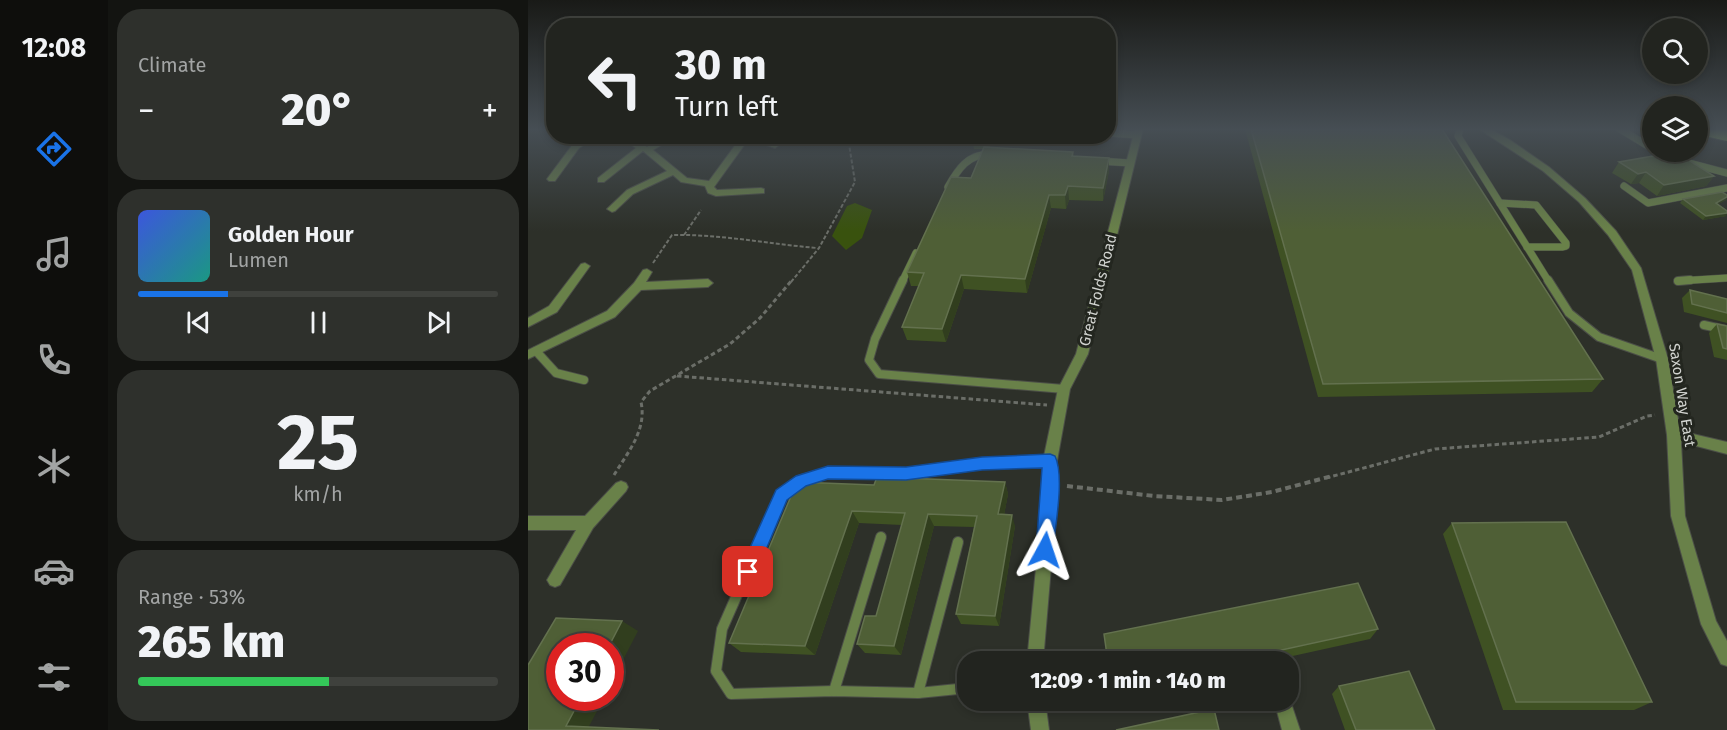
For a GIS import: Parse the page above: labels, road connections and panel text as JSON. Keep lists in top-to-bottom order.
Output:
{
  "streets": {
    "street": ["Great Folds Road", "Saxon Way East"]
  },
  "page": {
    "tabs": "12:08",
    "tile": [
      "Climate",
      ["25", "km/h"],
      ["Range · 53%", "265 km"]
    ],
    "turn": ["30 m", "Turn left"],
    "heat": ["−", "20°", "+"],
    "song": ["Golden Hour", "Lumen"],
    "limit": "30",
    "trip": "12:09 · 1 min · 140 m"
  }
}
